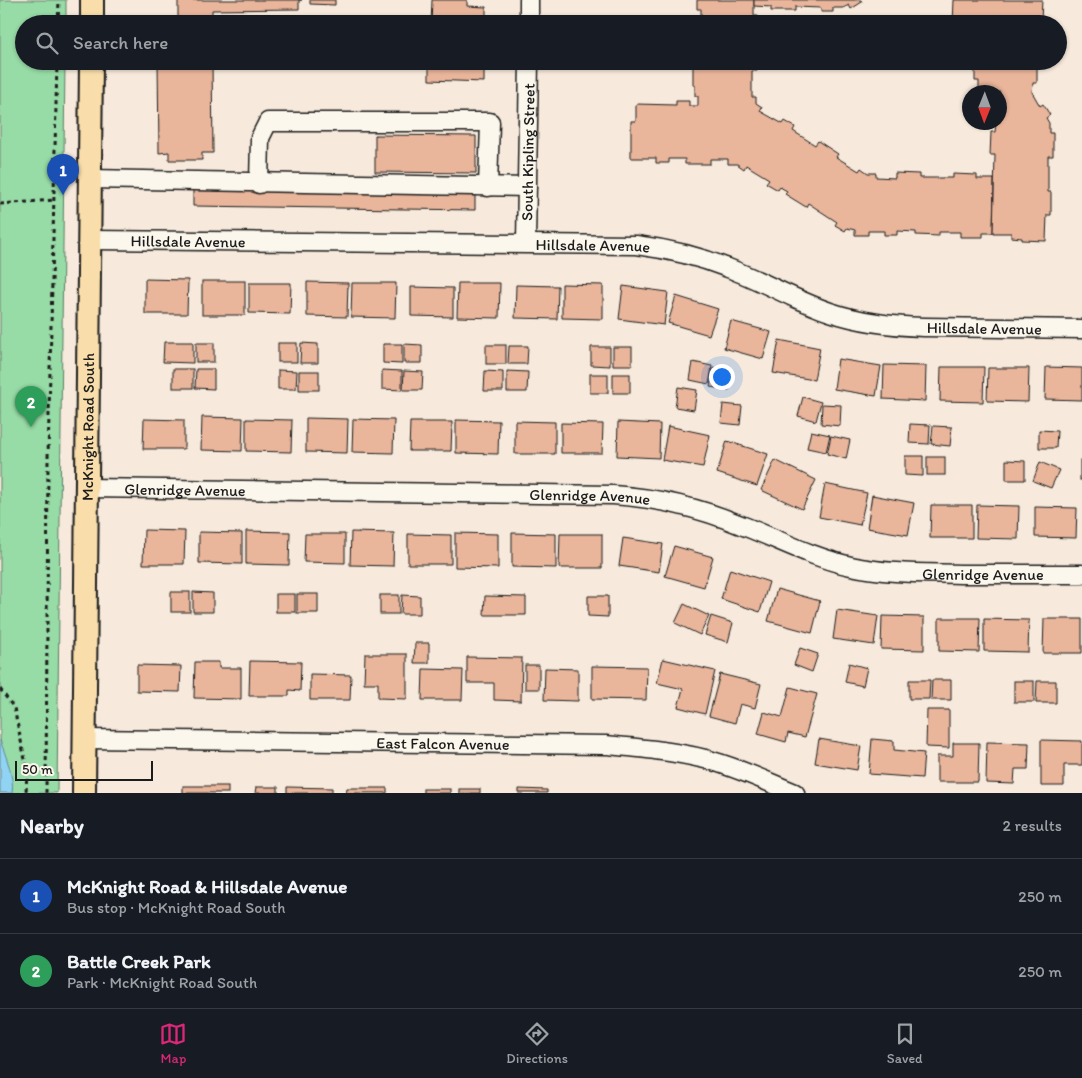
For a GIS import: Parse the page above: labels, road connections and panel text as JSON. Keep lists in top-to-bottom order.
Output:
{
  "streets": {
    "main road": ["McKnight Road South"],
    "street": [
      "South Kipling Street",
      "Hillsdale Avenue",
      "Glenridge Avenue",
      "East Falcon Avenue"
    ]
  },
  "crossings": [
    ["South Kipling Street", "Hillsdale Avenue"],
    ["Hillsdale Avenue", "McKnight Road South"],
    ["McKnight Road South", "Glenridge Avenue"],
    ["McKnight Road South", "East Falcon Avenue"]
  ],
  "scale_bar": "50 m",
  "north": "bottom",
  "page": {
    "search": "Search here",
    "pins": ["1", "2"],
    "scale": "50 m",
    "heading": ["Nearby", "2 results"],
    "list": [
      {
        "mark": "1",
        "name": "McKnight Road & Hillsdale Avenue",
        "note": "Bus stop · McKnight Road South",
        "value": "250 m"
      },
      {
        "mark": "2",
        "name": "Battle Creek Park",
        "note": "Park · McKnight Road South",
        "value": "250 m"
      }
    ],
    "nav": ["Map", "Directions", "Saved"]
  }
}
